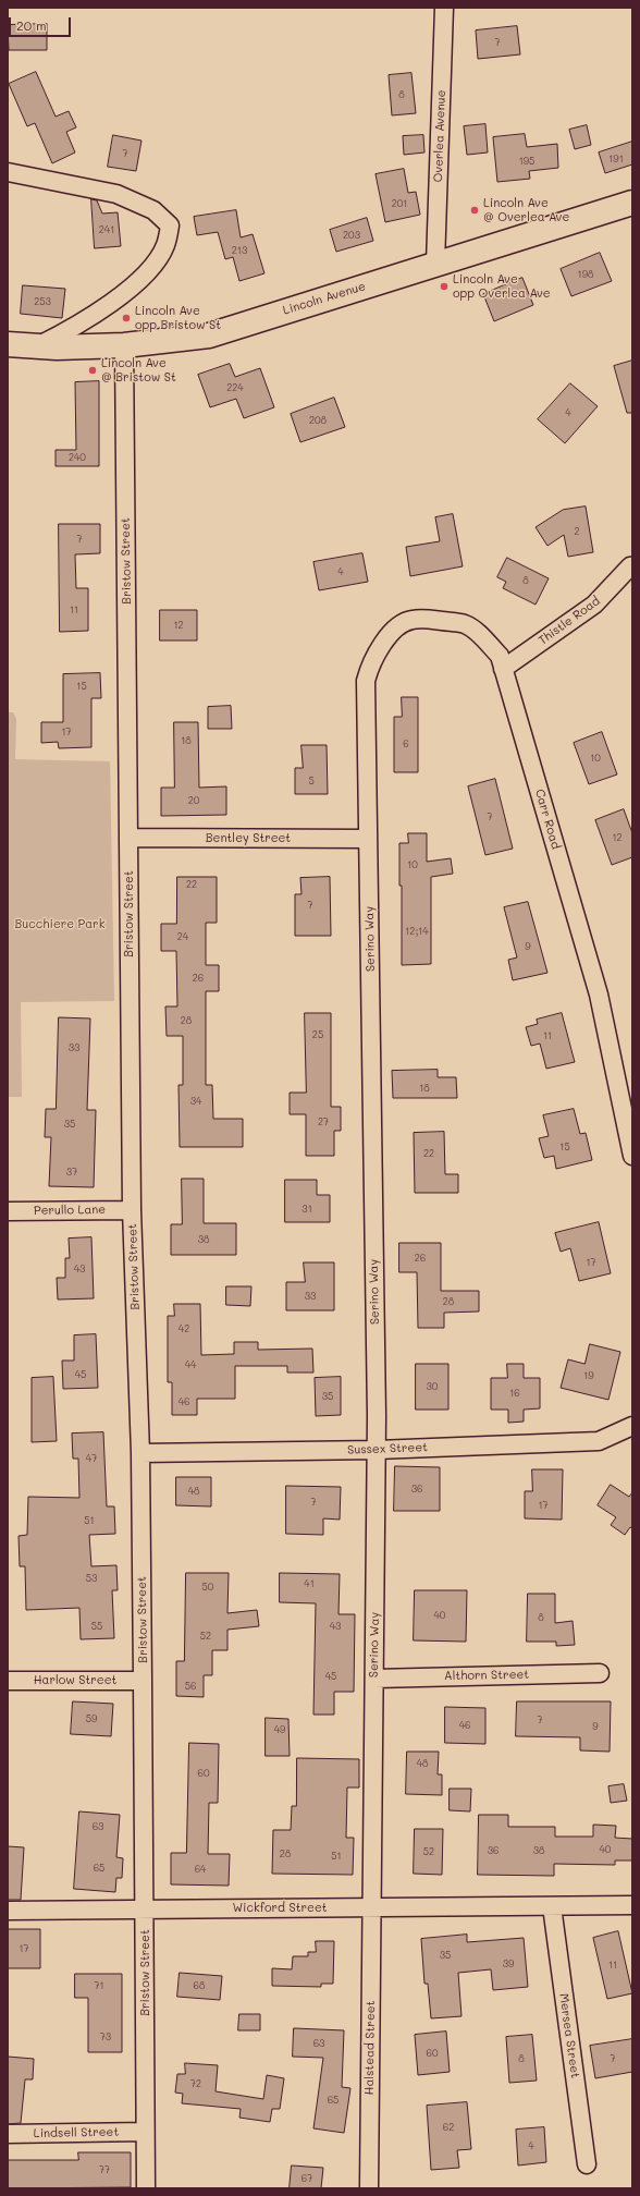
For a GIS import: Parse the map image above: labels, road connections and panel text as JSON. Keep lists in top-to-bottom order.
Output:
{
  "streets": {
    "main road": ["Lincoln Avenue"],
    "street": [
      "Overlea Avenue",
      "Bristow Street",
      "Thistle Road",
      "Carr Road",
      "Bentley Street",
      "Serino Way",
      "Perullo Lane",
      "Sussex Street",
      "Althorn Street",
      "Harlow Street",
      "Wickford Street",
      "Mersea Street",
      "Halstead Street",
      "Lindsell Street"
    ]
  },
  "crossings": [
    ["Overlea Avenue", "Lincoln Avenue"],
    ["Lincoln Avenue", "Bristow Street"],
    ["Bristow Street", "Bentley Street"],
    ["Bristow Street", "Perullo Lane"],
    ["Bristow Street", "Sussex Street"],
    ["Bristow Street", "Harlow Street"],
    ["Bristow Street", "Wickford Street"],
    ["Bristow Street", "Lindsell Street"],
    ["Thistle Road", "Carr Road"],
    ["Carr Road", "Serino Way"],
    ["Bentley Street", "Serino Way"],
    ["Serino Way", "Sussex Street"],
    ["Serino Way", "Althorn Street"],
    ["Serino Way", "Wickford Street"],
    ["Serino Way", "Halstead Street"],
    ["Wickford Street", "Mersea Street"],
    ["Wickford Street", "Halstead Street"]
  ],
  "parks": ["Bucchiere Park"],
  "places": [
    "Lincoln Ave @ Overlea Ave",
    "Lincoln Ave opp Overlea Ave",
    "Lincoln Ave opp Bristow St",
    "Lincoln Ave @ Bristow St"
  ],
  "house_numbers": [
    "7",
    "8",
    "7",
    "191",
    "195",
    "201",
    "241",
    "203",
    "213",
    "198",
    "253",
    "224",
    "4",
    "208",
    "240",
    "2",
    "7",
    "4",
    "8",
    "11",
    "12",
    "15",
    "17",
    "18",
    "6",
    "10",
    "5",
    "20",
    "7",
    "12",
    "10",
    "22",
    "7",
    "12;14",
    "24",
    "9",
    "26",
    "28",
    "25",
    "11",
    "33",
    "18",
    "34",
    "27",
    "35",
    "15",
    "22",
    "37",
    "31",
    "38",
    "26",
    "17",
    "43",
    "33",
    "28",
    "42",
    "44",
    "45",
    "19",
    "30",
    "16",
    "35",
    "46",
    "47",
    "36",
    "48",
    "7",
    "17",
    "51",
    "53",
    "41",
    "50",
    "40",
    "8",
    "55",
    "43",
    "52",
    "45",
    "56",
    "59",
    "7",
    "46",
    "9",
    "49",
    "48",
    "60",
    "63",
    "40",
    "36",
    "38",
    "52",
    "28",
    "51",
    "65",
    "64",
    "17",
    "35",
    "39",
    "11",
    "71",
    "68",
    "73",
    "63",
    "60",
    "8",
    "7",
    "72",
    "65",
    "62",
    "4",
    "77",
    "67"
  ],
  "scale_bar": "20 m"
}
